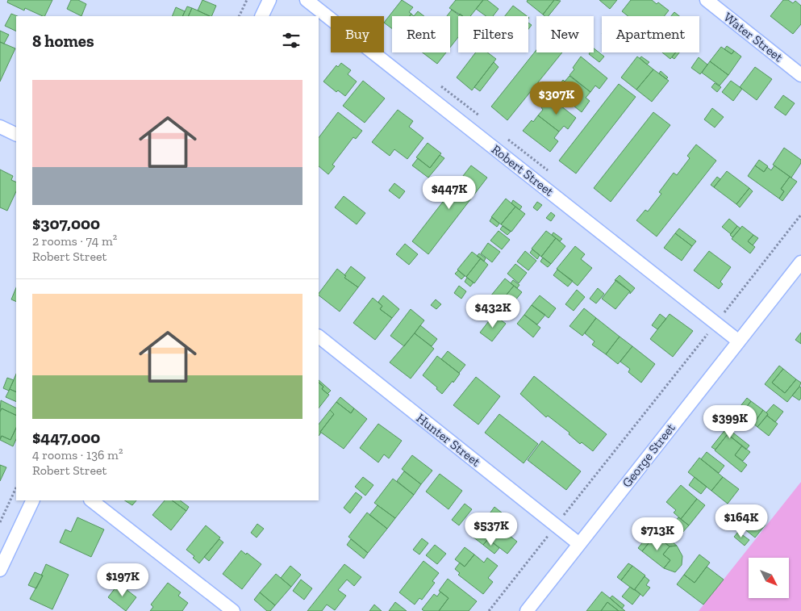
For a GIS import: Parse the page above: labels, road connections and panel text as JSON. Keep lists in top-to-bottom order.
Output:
{
  "streets": {
    "street": [
      "Water Street",
      "Robert Street",
      "Hunter Street",
      "George Street"
    ]
  },
  "crossings": [
    ["Robert Street", "George Street"],
    ["Hunter Street", "George Street"]
  ],
  "north": "bottom right",
  "page": {
    "chip": [
      "Buy",
      "Rent",
      "Filters",
      "New",
      "Apartment"
    ],
    "heading": "8 homes",
    "list": [
      {
        "name": "$307,000",
        "note": "2 rooms · 74 m² · Robert Street"
      },
      {
        "name": "$447,000",
        "note": "4 rooms · 136 m² · Robert Street"
      }
    ],
    "price": [
      "$307K",
      "$447K",
      "$432K",
      "$399K",
      "$164K",
      "$537K",
      "$713K",
      "$197K"
    ]
  }
}
